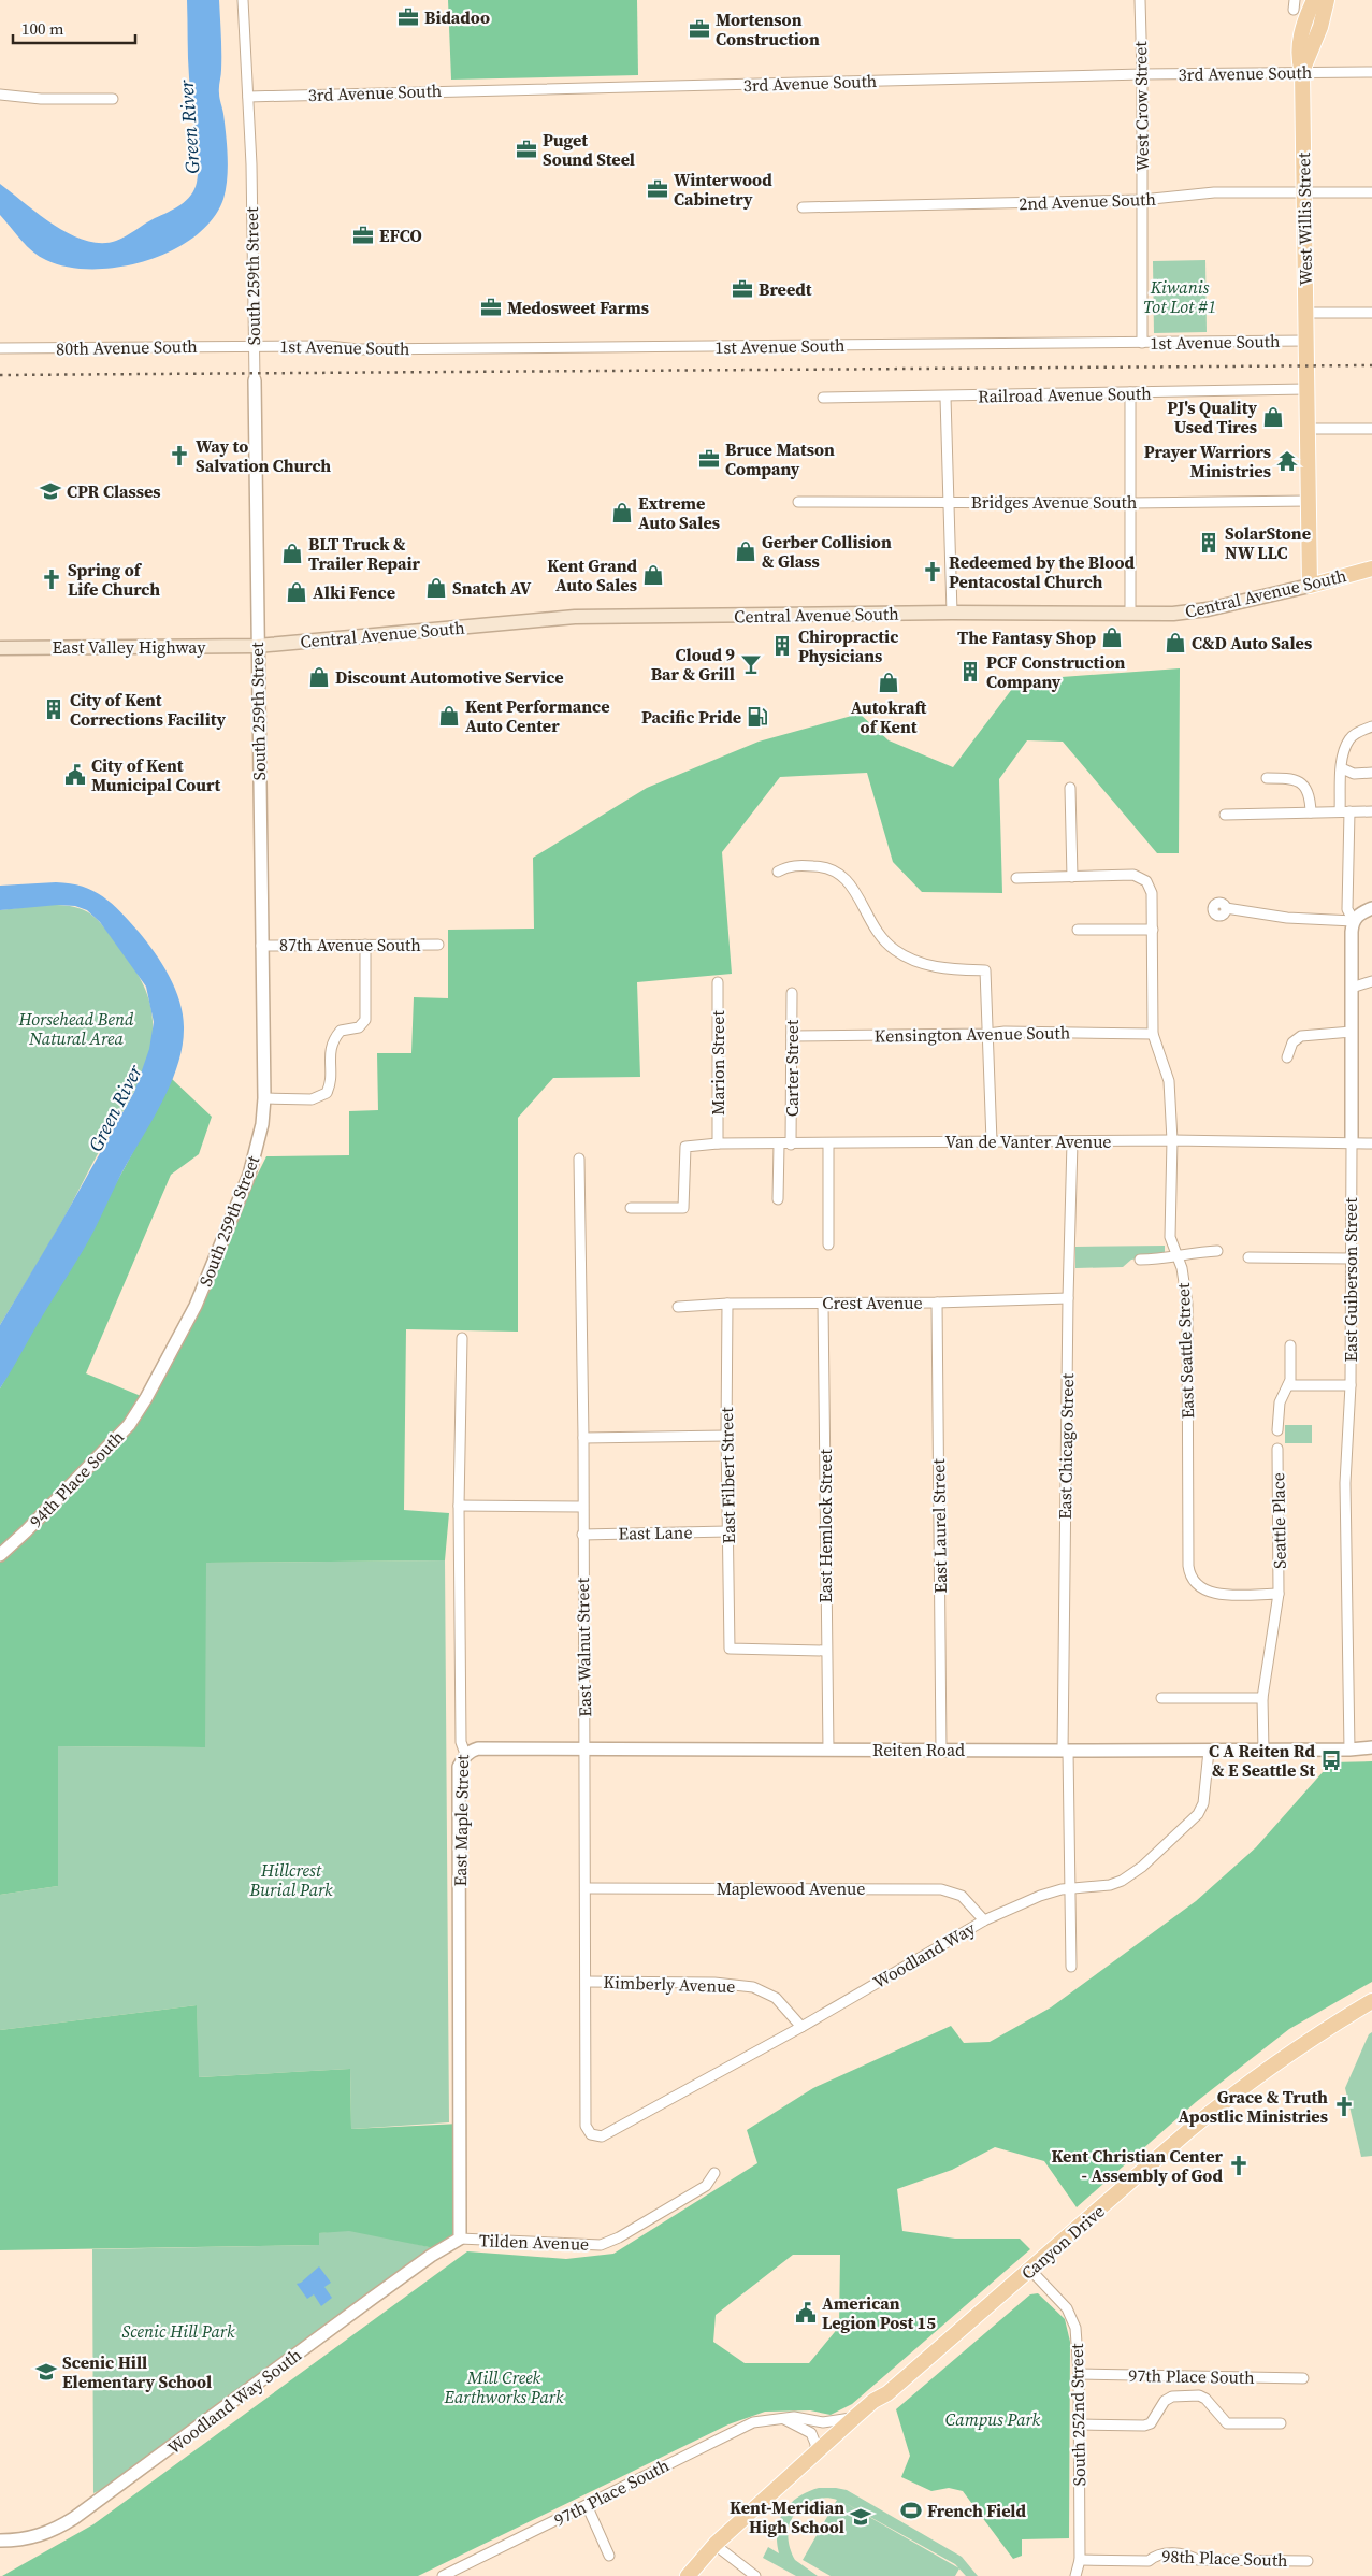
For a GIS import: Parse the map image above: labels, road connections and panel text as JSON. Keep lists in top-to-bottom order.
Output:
{
  "streets": {
    "main road": [
      "West Willis Street",
      "Central Avenue South",
      "East Valley Highway",
      "Canyon Drive"
    ],
    "street": [
      "3rd Avenue South",
      "West Crow Street",
      "2nd Avenue South",
      "South 259th Street",
      "1st Avenue South",
      "80th Avenue South",
      "Railroad Avenue South",
      "Bridges Avenue South",
      "87th Avenue South",
      "Kensington Avenue South",
      "Marion Street",
      "Carter Street",
      "Van de Vanter Avenue",
      "East Guiberson Street",
      "Crest Avenue",
      "East Seattle Street",
      "East Chicago Street",
      "East Filbert Street",
      "94th Place South",
      "Seattle Place",
      "East Hemlock Street",
      "East Laurel Street",
      "East Lane",
      "East Walnut Street",
      "Reiten Road",
      "East Maple Street",
      "Maplewood Avenue",
      "Woodland Way",
      "Kimberly Avenue",
      "Tilden Avenue",
      "97th Place South",
      "Woodland Way South",
      "South 252nd Street",
      "98th Place South"
    ]
  },
  "crossings": [
    ["3rd Avenue South", "West Crow Street"],
    ["3rd Avenue South", "West Willis Street"],
    ["3rd Avenue South", "South 259th Street"],
    ["West Crow Street", "2nd Avenue South"],
    ["West Crow Street", "1st Avenue South"],
    ["2nd Avenue South", "West Willis Street"],
    ["West Willis Street", "1st Avenue South"],
    ["West Willis Street", "Railroad Avenue South"],
    ["West Willis Street", "Bridges Avenue South"],
    ["West Willis Street", "Central Avenue South"],
    ["South 259th Street", "1st Avenue South"],
    ["South 259th Street", "80th Avenue South"],
    ["South 259th Street", "Central Avenue South"],
    ["South 259th Street", "East Valley Highway"],
    ["South 259th Street", "87th Avenue South"],
    ["South 259th Street", "94th Place South"],
    ["1st Avenue South", "80th Avenue South"],
    ["Central Avenue South", "East Valley Highway"],
    ["Kensington Avenue South", "Carter Street"],
    ["Kensington Avenue South", "East Seattle Street"],
    ["Marion Street", "Van de Vanter Avenue"],
    ["Carter Street", "Van de Vanter Avenue"],
    ["Van de Vanter Avenue", "East Guiberson Street"],
    ["Van de Vanter Avenue", "East Seattle Street"],
    ["Van de Vanter Avenue", "East Chicago Street"],
    ["East Guiberson Street", "Reiten Road"],
    ["Crest Avenue", "East Chicago Street"],
    ["Crest Avenue", "East Filbert Street"],
    ["Crest Avenue", "East Hemlock Street"],
    ["Crest Avenue", "East Laurel Street"],
    ["East Seattle Street", "Seattle Place"],
    ["East Chicago Street", "Reiten Road"],
    ["East Chicago Street", "Woodland Way"],
    ["East Filbert Street", "East Hemlock Street"],
    ["East Filbert Street", "East Lane"],
    ["East Hemlock Street", "Reiten Road"],
    ["East Laurel Street", "Reiten Road"],
    ["East Lane", "East Walnut Street"],
    ["East Walnut Street", "Reiten Road"],
    ["East Walnut Street", "Maplewood Avenue"],
    ["East Walnut Street", "Woodland Way"],
    ["East Walnut Street", "Kimberly Avenue"],
    ["Reiten Road", "East Maple Street"],
    ["Reiten Road", "Woodland Way"],
    ["East Maple Street", "Tilden Avenue"],
    ["East Maple Street", "Woodland Way South"],
    ["Maplewood Avenue", "Woodland Way"],
    ["Woodland Way", "Kimberly Avenue"],
    ["Tilden Avenue", "Woodland Way South"],
    ["Canyon Drive", "97th Place South"],
    ["Canyon Drive", "South 252nd Street"],
    ["97th Place South", "South 252nd Street"],
    ["South 252nd Street", "98th Place South"]
  ],
  "water": ["Green River"],
  "parks": [
    "Kiwanis Tot Lot #1",
    "Horsehead Bend Natural Area",
    "Hillcrest Burial Park",
    "Scenic Hill Park",
    "Mill Creek Earthworks Park",
    "Campus Park"
  ],
  "places": {
    "office": [
      "Bidadoo",
      "Mortenson Construction",
      "Puget Sound Steel",
      "Winterwood Cabinetry",
      "EFCO",
      "Breedt",
      "Medosweet Farms",
      "Bruce Matson Company"
    ],
    "shop": [
      "PJ's Quality Used Tires",
      "Extreme Auto Sales",
      "Gerber Collision & Glass",
      "BLT Truck & Trailer Repair",
      "Kent Grand Auto Sales",
      "Snatch AV",
      "Alki Fence",
      "The Fantasy Shop",
      "C&D Auto Sales",
      "Discount Automotive Service",
      "Autokraft of Kent",
      "Kent Performance Auto Center"
    ],
    "church": [
      "Way to Salvation Church",
      "Redeemed by the Blood Pentacostal Church",
      "Spring of Life Church",
      "Grace & Truth Apostlic Ministries",
      "Kent Christian Center - Assembly of God"
    ],
    "temple": ["Prayer Warriors Ministries"],
    "school or university": ["CPR Classes", "Scenic Hill Elementary School", "Kent-Meridian High School"],
    "building": [
      "SolarStone NW LLC",
      "Chiropractic Physicians",
      "PCF Construction Company",
      "City of Kent Corrections Facility"
    ],
    "bar": ["Cloud 9 Bar & Grill"],
    "fuel station": ["Pacific Pride"],
    "public building": ["City of Kent Municipal Court", "American Legion Post 15"],
    "bus stop": ["C A Reiten Rd & E Seattle St"],
    "sports": ["French Field"]
  },
  "scale_bar": "100 m"
}
